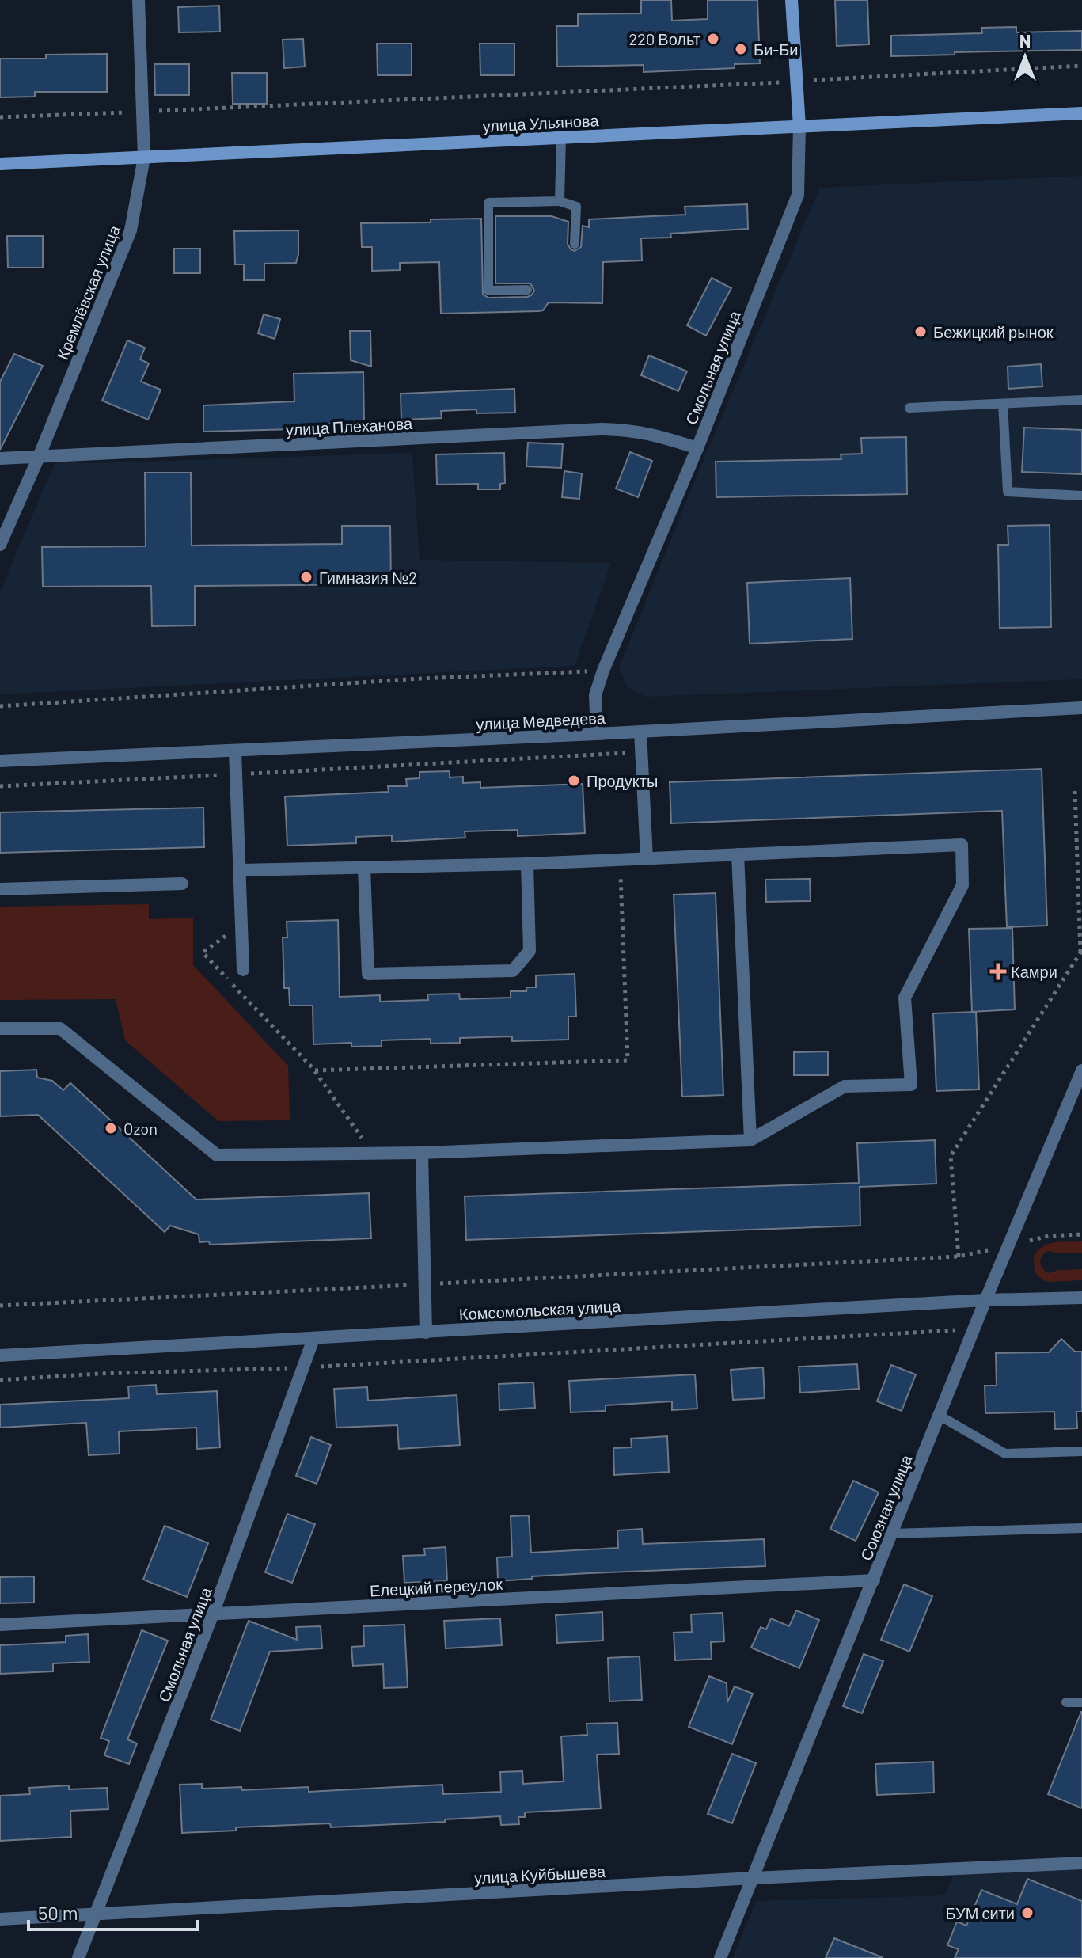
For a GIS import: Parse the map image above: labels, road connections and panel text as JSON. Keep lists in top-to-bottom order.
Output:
{
  "streets": {
    "main road": ["улица Ульянова", "Смольная улица"],
    "street": [
      "Кремлёвская улица",
      "улица Плеханова",
      "улица Медведева",
      "Комсомольская улица",
      "Союзная улица",
      "Елецкий переулок",
      "улица Куйбышева"
    ]
  },
  "crossings": [
    ["улица Ульянова", "Кремлёвская улица"],
    ["улица Ульянова", "Смольная улица"],
    ["Кремлёвская улица", "улица Плеханова"],
    ["Смольная улица", "улица Плеханова"],
    ["Смольная улица", "улица Медведева"],
    ["Смольная улица", "Комсомольская улица"],
    ["Смольная улица", "Елецкий переулок"],
    ["Смольная улица", "улица Куйбышева"],
    ["Комсомольская улица", "Союзная улица"],
    ["Союзная улица", "Елецкий переулок"],
    ["Союзная улица", "улица Куйбышева"]
  ],
  "places": {
    "other": [
      "220 Вольт",
      "Би-Би",
      "Бежицкий рынок",
      "Гимназия №2",
      "Продукты",
      "Ozon",
      "БУМ сити"
    ],
    "health": ["Камри"]
  },
  "scale_bar": "50 m",
  "north": "top"
}
